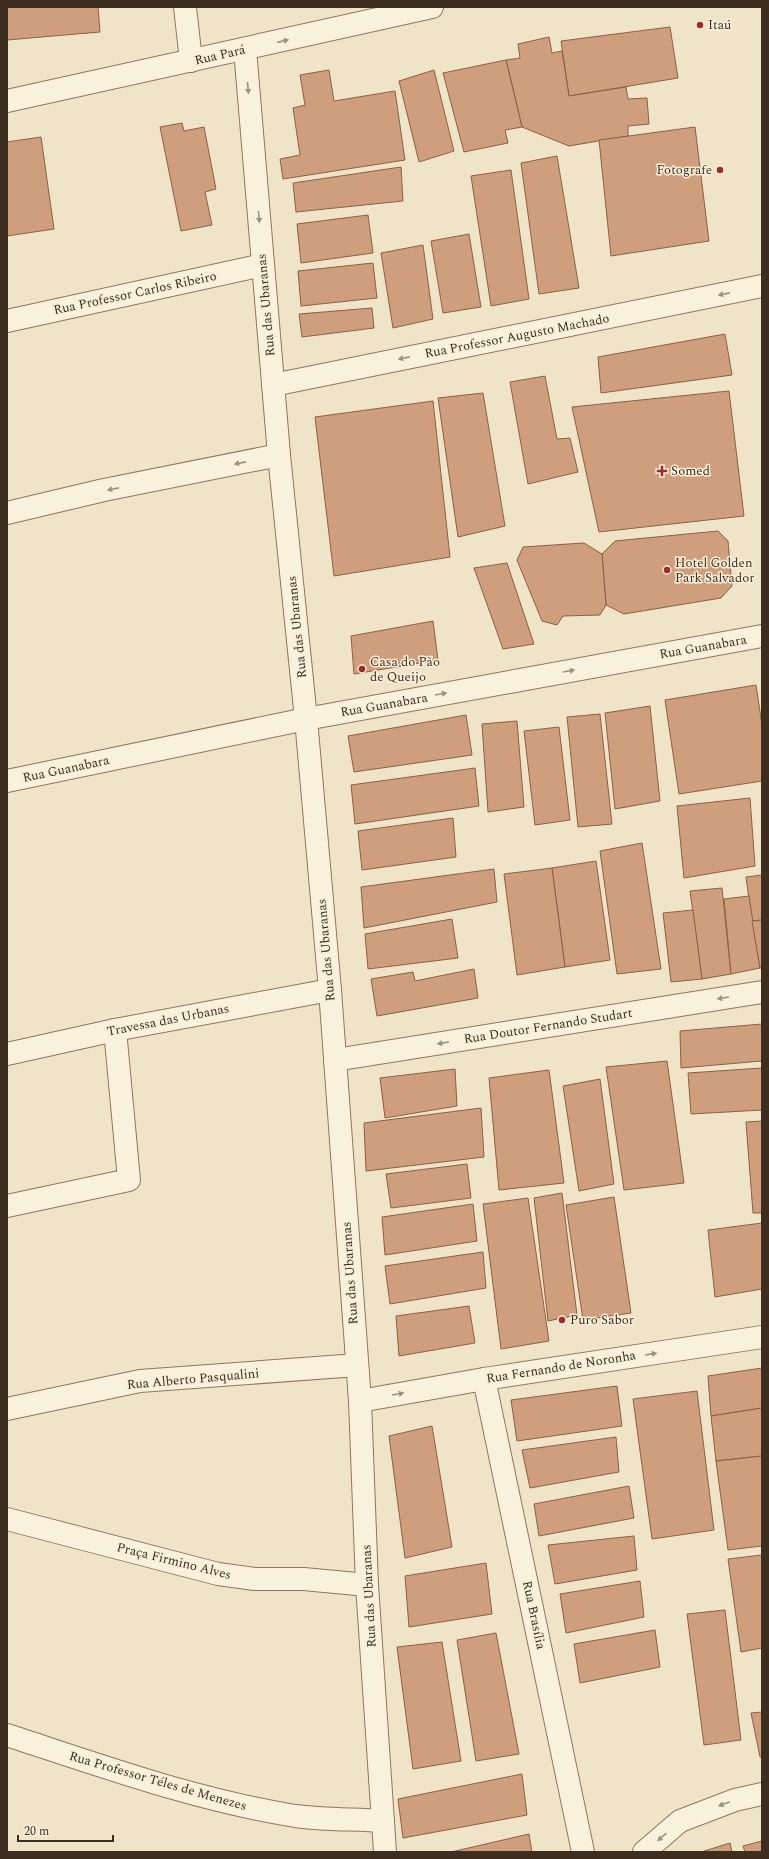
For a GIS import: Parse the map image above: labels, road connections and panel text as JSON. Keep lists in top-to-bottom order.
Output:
{
  "streets": {
    "street": [
      "Rua Pará",
      "Rua Professor Carlos Ribeiro",
      "Rua das Ubaranas",
      "Rua Professor Augusto Machado",
      "Rua Guanabara",
      "Travessa das Urbanas",
      "Rua Doutor Fernando Studart",
      "Rua Fernando de Noronha",
      "Rua Alberto Pasqualini",
      "Praça Firmino Alves",
      "Rua Brasília",
      "Rua Professor Téles de Menezes"
    ]
  },
  "crossings": [
    ["Rua Pará", "Rua das Ubaranas"],
    ["Rua Professor Carlos Ribeiro", "Rua das Ubaranas"],
    ["Rua das Ubaranas", "Rua Professor Augusto Machado"],
    ["Rua das Ubaranas", "Rua Guanabara"],
    ["Rua das Ubaranas", "Travessa das Urbanas"],
    ["Rua das Ubaranas", "Rua Doutor Fernando Studart"],
    ["Rua das Ubaranas", "Rua Fernando de Noronha"],
    ["Rua das Ubaranas", "Rua Alberto Pasqualini"],
    ["Rua das Ubaranas", "Praça Firmino Alves"],
    ["Rua das Ubaranas", "Rua Professor Téles de Menezes"],
    ["Rua Fernando de Noronha", "Rua Brasília"]
  ],
  "one_way": [
    "Rua Pará",
    "Rua Professor Augusto Machado",
    "Rua Guanabara",
    "Rua Doutor Fernando Studart",
    "Rua Fernando de Noronha"
  ],
  "places": {
    "other": [
      "Itaú",
      "Fotografe",
      "Hotel Golden Park Salvador",
      "Casa do Pão de Queijo",
      "Puro Sabor"
    ],
    "health": ["Somed"]
  },
  "scale_bar": "20 m"
}
